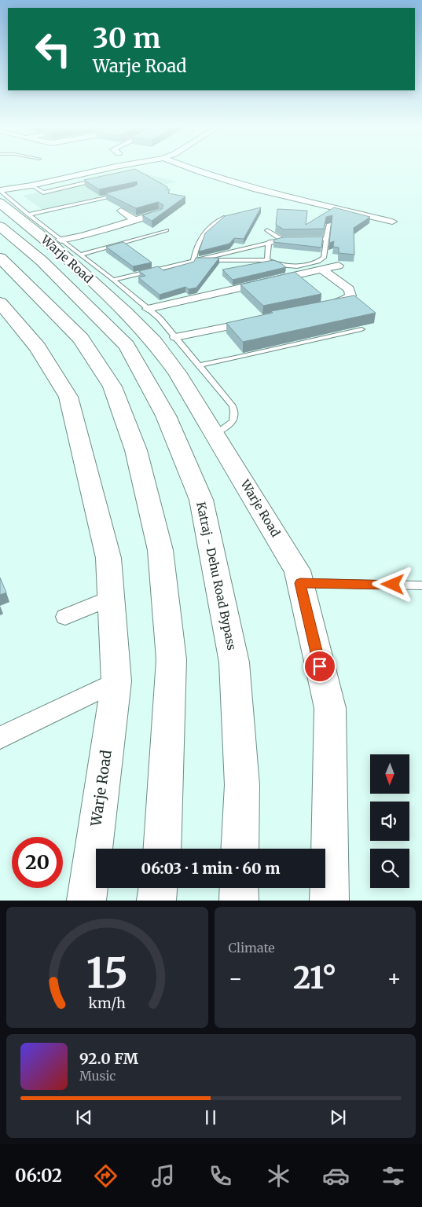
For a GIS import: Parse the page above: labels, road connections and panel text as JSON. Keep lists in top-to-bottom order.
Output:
{
  "streets": {
    "main road": ["Warje Road", "Katraj - Dehu Road Bypass"]
  },
  "north": "bottom",
  "page": {
    "turn": ["30 m", "Warje Road"],
    "limit": "20",
    "trip": "06:03 · 1 min · 60 m",
    "tile": "Climate",
    "heat": ["−", "21°", "+"],
    "song": ["92.0 FM", "Music"],
    "tabs": "06:02",
    "gauge": ["15", "km/h"]
  }
}
